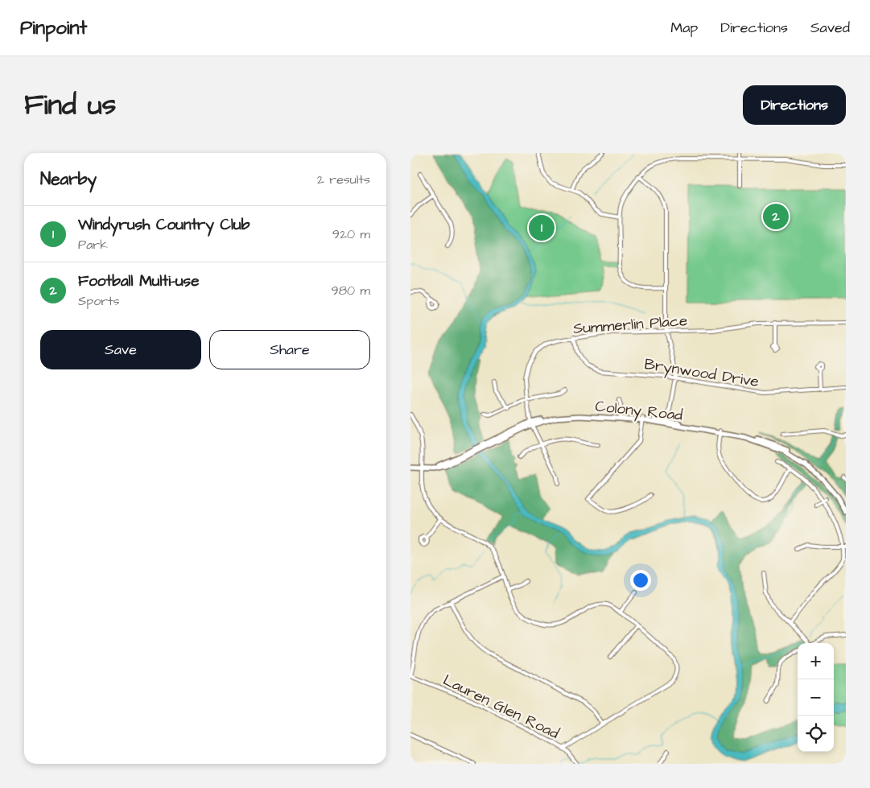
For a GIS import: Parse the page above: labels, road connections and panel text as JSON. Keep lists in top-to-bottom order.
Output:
{
  "streets": {
    "main road": ["Colony Road"],
    "street": ["Summerlin Place", "Brynwood Drive", "Lauren Glen Road"]
  },
  "crossings": [
    ["Summerlin Place", "Brynwood Drive"],
    ["Summerlin Place", "Colony Road"]
  ],
  "page": {
    "header": "Pinpoint",
    "nav": ["Map", "Directions", "Saved"],
    "title": "Find us",
    "buttons": [
      "Directions",
      ["Save", "Share"]
    ],
    "heading": ["Nearby", "2 results"],
    "pins": ["2", "1"],
    "list": [
      {
        "mark": "1",
        "name": "Windyrush Country Club",
        "note": "Park",
        "value": "920 m"
      },
      {
        "mark": "2",
        "name": "Football Multi-use",
        "note": "Sports",
        "value": "980 m"
      }
    ],
    "map_buttons": ["+", "−"]
  }
}
